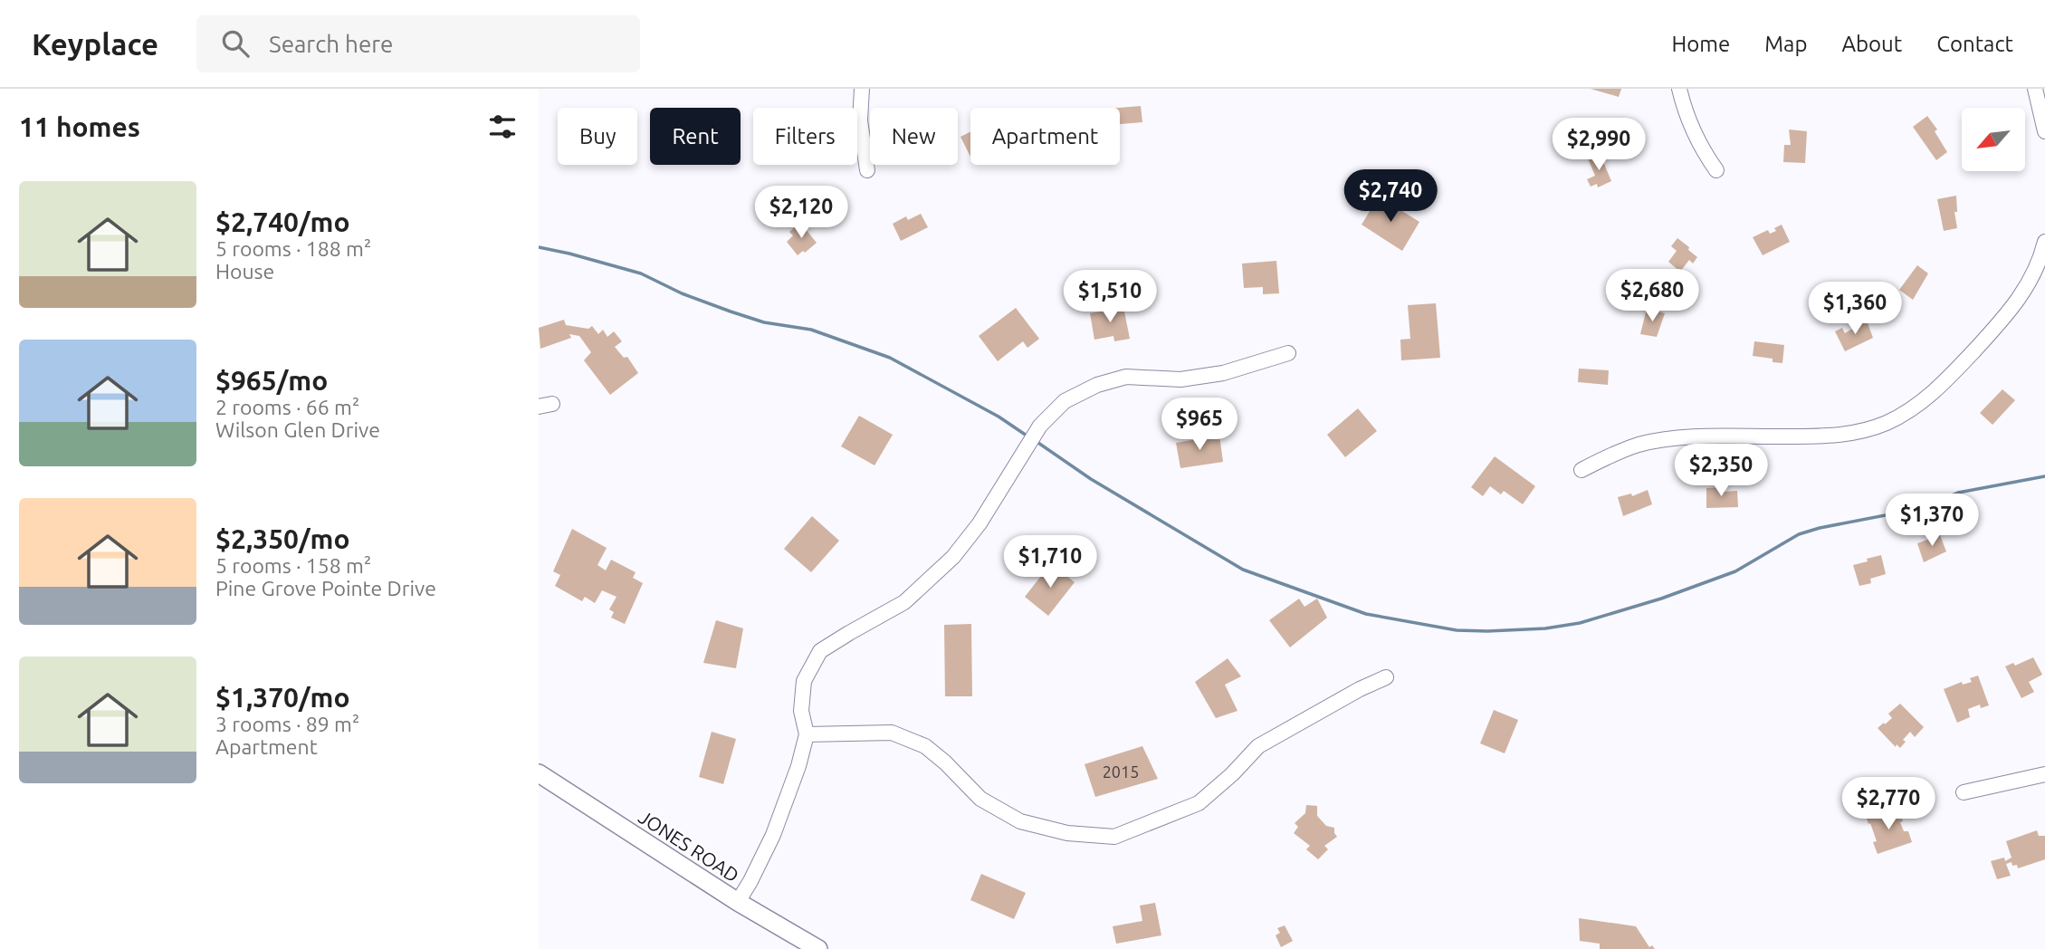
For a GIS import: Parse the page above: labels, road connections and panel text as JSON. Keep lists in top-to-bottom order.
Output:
{
  "streets": {
    "street": ["JONES ROAD"]
  },
  "house_numbers": ["2015"],
  "north": "bottom left",
  "page": {
    "header": "Keyplace",
    "search": "Search here",
    "nav": [
      "Home",
      "Map",
      "About",
      "Contact"
    ],
    "heading": "11 homes",
    "chip": [
      "Buy",
      "Rent",
      "Filters",
      "New",
      "Apartment"
    ],
    "price": [
      "$2,990",
      "$2,740",
      "$2,120",
      "$2,680",
      "$1,510",
      "$1,360",
      "$965",
      "$2,350",
      "$1,370",
      "$1,710",
      "$2,770"
    ],
    "list": [
      {
        "name": "$2,740/mo",
        "note": "5 rooms · 188 m² · House"
      },
      {
        "name": "$965/mo",
        "note": "2 rooms · 66 m² · Wilson Glen Drive"
      },
      {
        "name": "$2,350/mo",
        "note": "5 rooms · 158 m² · Pine Grove Pointe Drive"
      },
      {
        "name": "$1,370/mo",
        "note": "3 rooms · 89 m² · Apartment"
      }
    ]
  }
}
